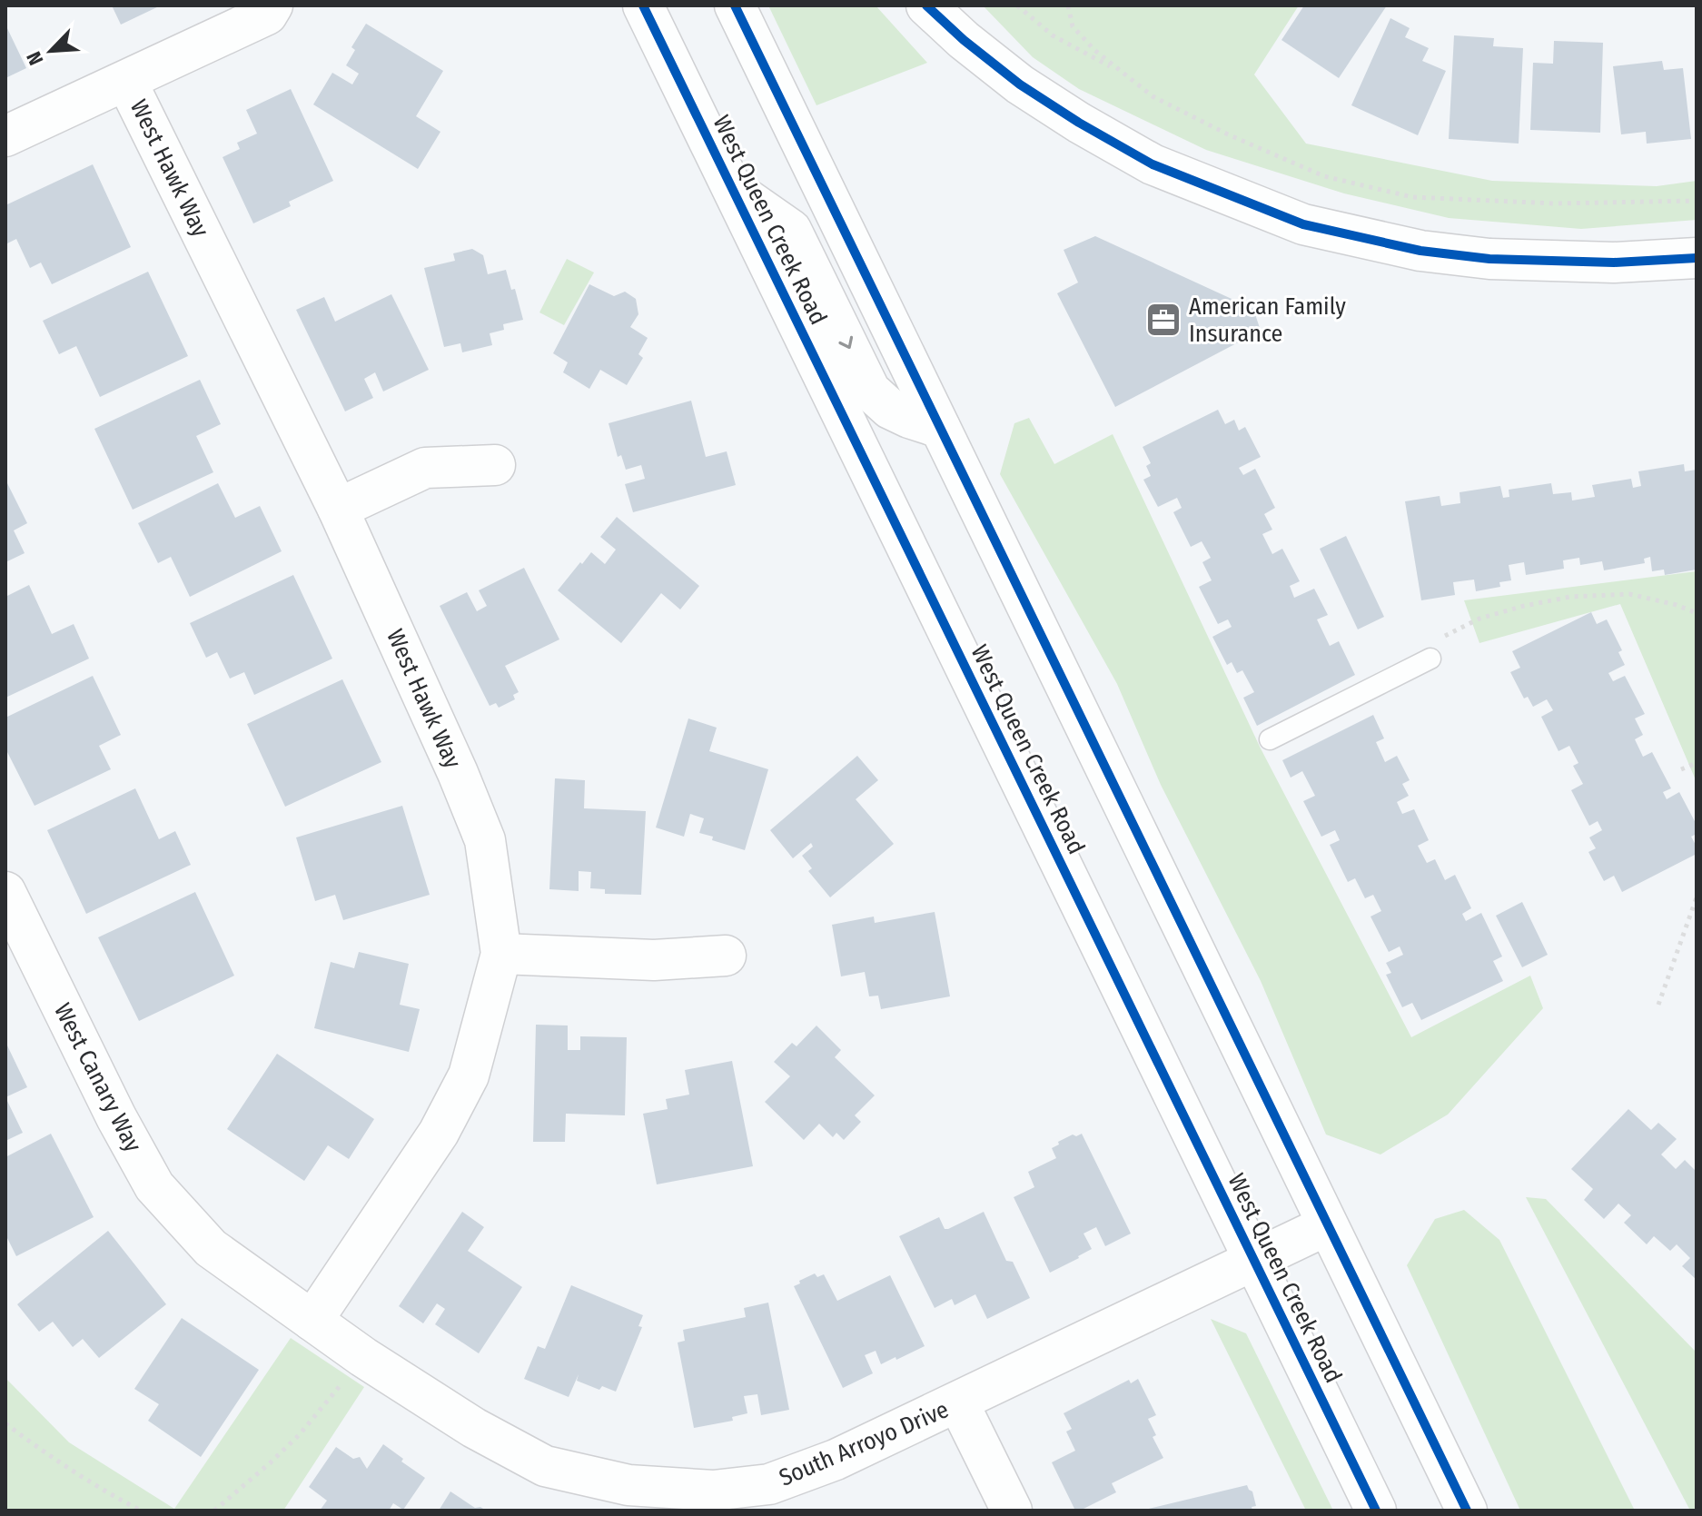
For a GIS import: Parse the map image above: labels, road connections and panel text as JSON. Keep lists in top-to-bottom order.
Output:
{
  "streets": {
    "street": [
      "West Hawk Way",
      "West Queen Creek Road",
      "West Canary Way",
      "South Arroyo Drive"
    ]
  },
  "crossings": [
    ["West Hawk Way", "South Arroyo Drive"],
    ["West Queen Creek Road", "South Arroyo Drive"],
    ["West Canary Way", "South Arroyo Drive"]
  ],
  "places": {
    "office": ["American Family Insurance"]
  },
  "north": "bottom left"
}
